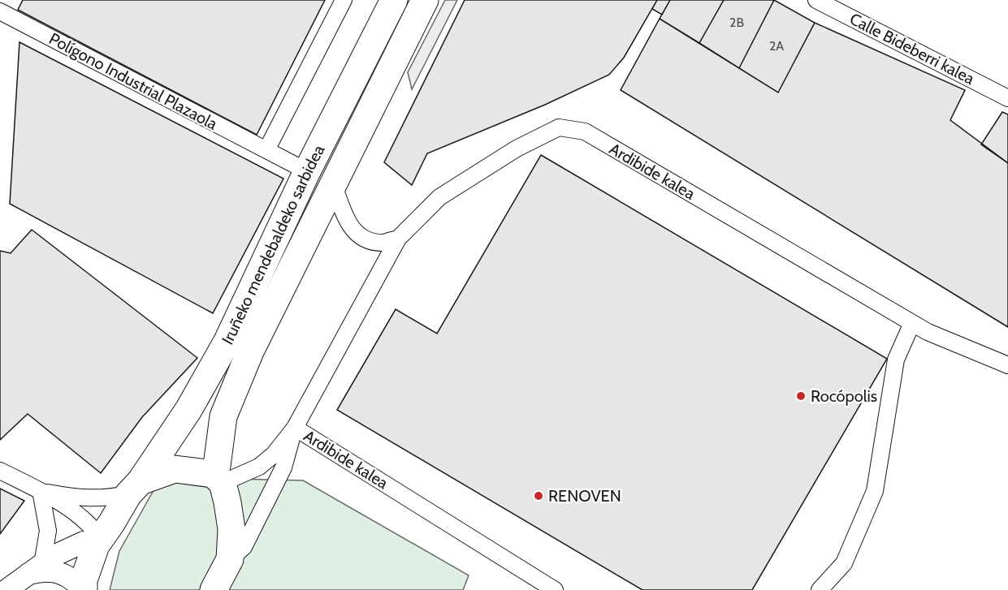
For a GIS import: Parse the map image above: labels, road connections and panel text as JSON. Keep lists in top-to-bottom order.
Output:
{
  "streets": {
    "highway": ["Iruñeko mendebaldeko sarbidea"],
    "street": ["Calle Bideberri kalea", "Polígono Industrial Plazaola", "Ardibide kalea"]
  },
  "crossings": [
    ["Polígono Industrial Plazaola", "Iruñeko mendebaldeko sarbidea"]
  ],
  "places": ["Rocópolis", "RENOVEN"],
  "house_numbers": ["2B", "2A"]
}
